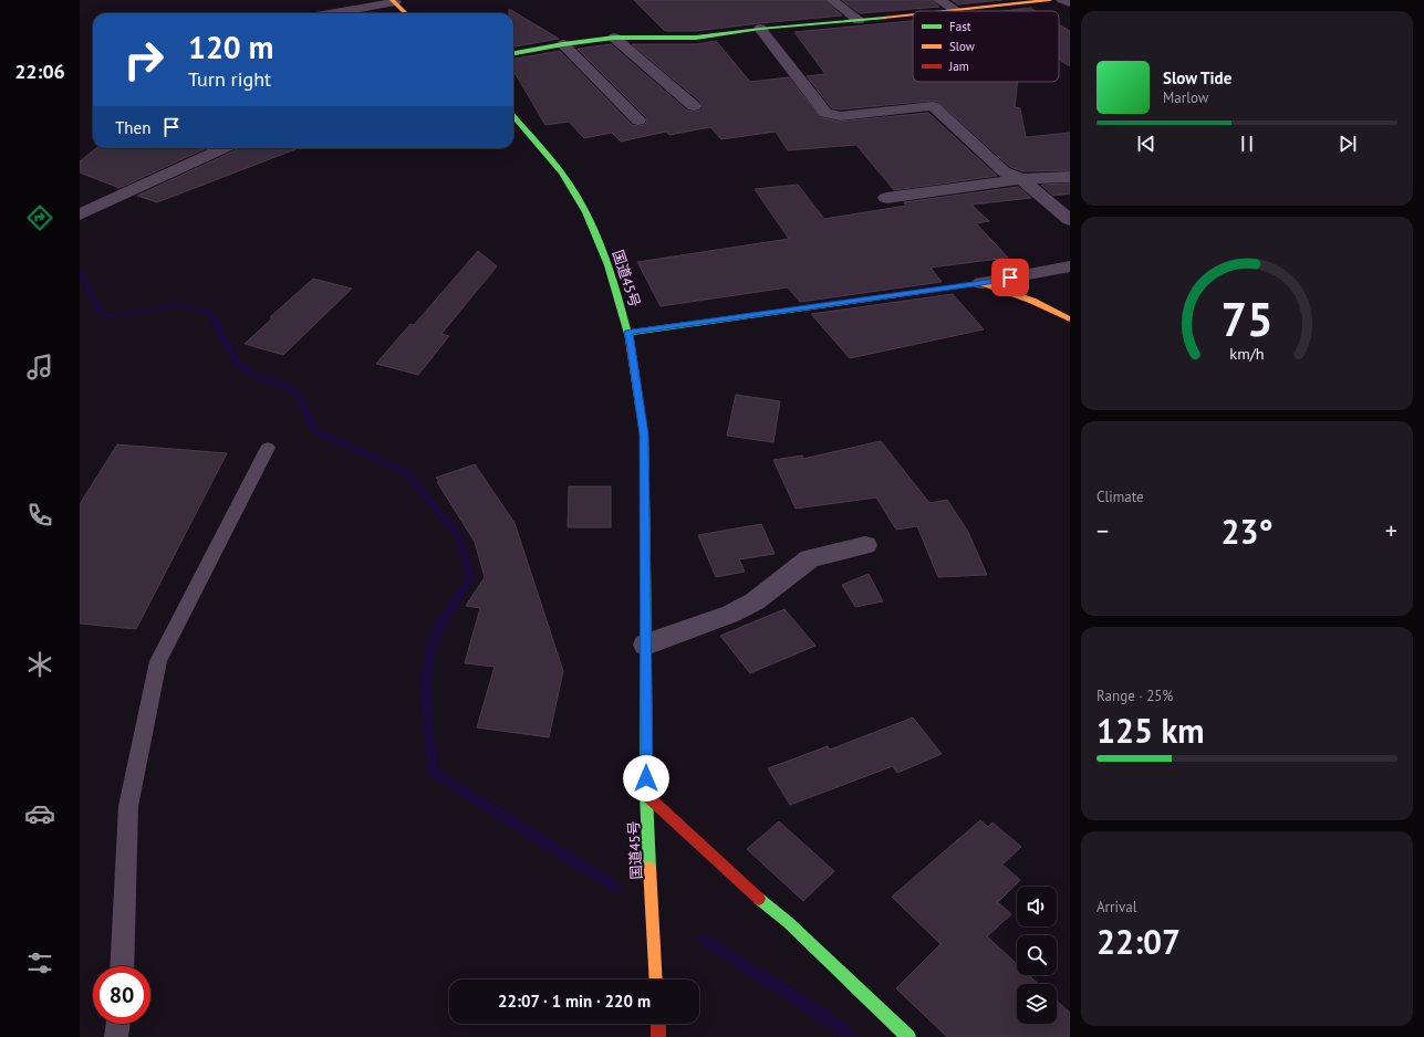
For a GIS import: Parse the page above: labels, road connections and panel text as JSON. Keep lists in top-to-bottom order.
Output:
{
  "streets": {
    "main road": ["国道45号"]
  },
  "legend": ["Fast", "Slow", "Jam"],
  "page": {
    "tabs": "22:06",
    "turn": ["120 m", "Turn right"],
    "song": ["Slow Tide", "Marlow"],
    "then": "Then",
    "tile": [
      "Climate",
      ["Range · 25%", "125 km"],
      ["Arrival", "22:07"]
    ],
    "heat": ["−", "23°", "+"],
    "limit": "80",
    "trip": "22:07 · 1 min · 220 m",
    "gauge": ["75", "km/h"]
  }
}
